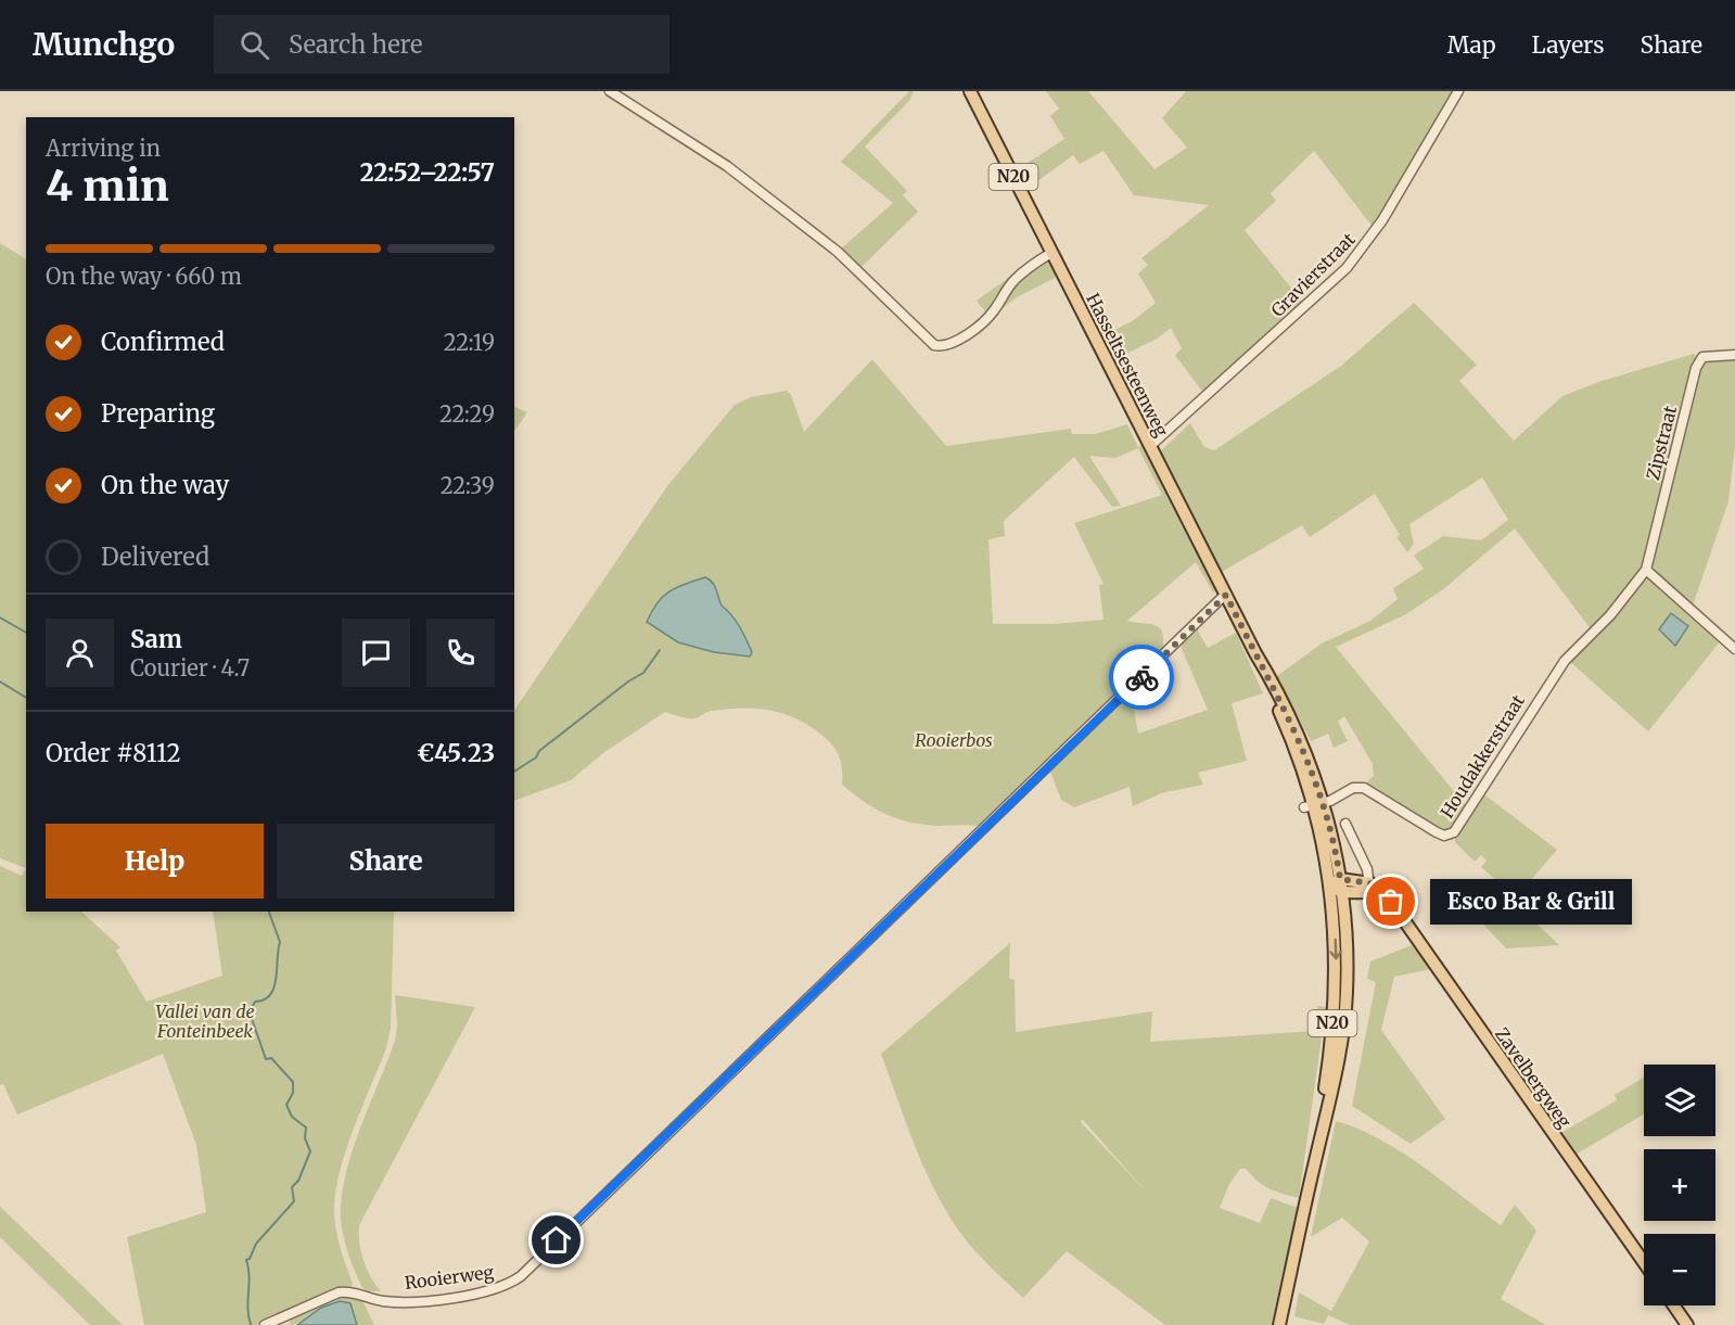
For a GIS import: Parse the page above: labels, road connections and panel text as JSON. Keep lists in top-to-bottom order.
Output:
{
  "streets": {
    "main road": ["N20", "Hasseltsesteenweg", "Zavelbergweg"],
    "street": [
      "Gravierstraat",
      "Zipstraat",
      "Houdakkerstraat",
      "Rooierweg"
    ]
  },
  "crossings": [
    ["Gravierstraat", "Hasseltsesteenweg"],
    ["Hasseltsesteenweg", "Houdakkerstraat"],
    ["Hasseltsesteenweg", "Zavelbergweg"],
    ["Hasseltsesteenweg", "Rooierweg"],
    ["Zipstraat", "Houdakkerstraat"]
  ],
  "parks": ["Rooierbos", "Vallei van de Fonteinbeek"],
  "places": ["Esco Bar & Grill"],
  "page": {
    "header": "Munchgo",
    "search": "Search here",
    "nav": ["Map", "Layers", "Share"],
    "heading": ["4 min", "Arriving in", "22:52–22:57"],
    "panel": [
      "Sam",
      "Courier · 4.7",
      "Order #8112",
      "€45.23"
    ],
    "bar": "On the way · 660 m",
    "list": [
      ["Confirmed", "22:19"],
      ["Preparing", "22:29"],
      ["On the way", "22:39"],
      "Delivered"
    ],
    "buttons": ["Help", "Share"],
    "bubble": "Esco Bar & Grill",
    "map_buttons": ["+", "−"]
  }
}
